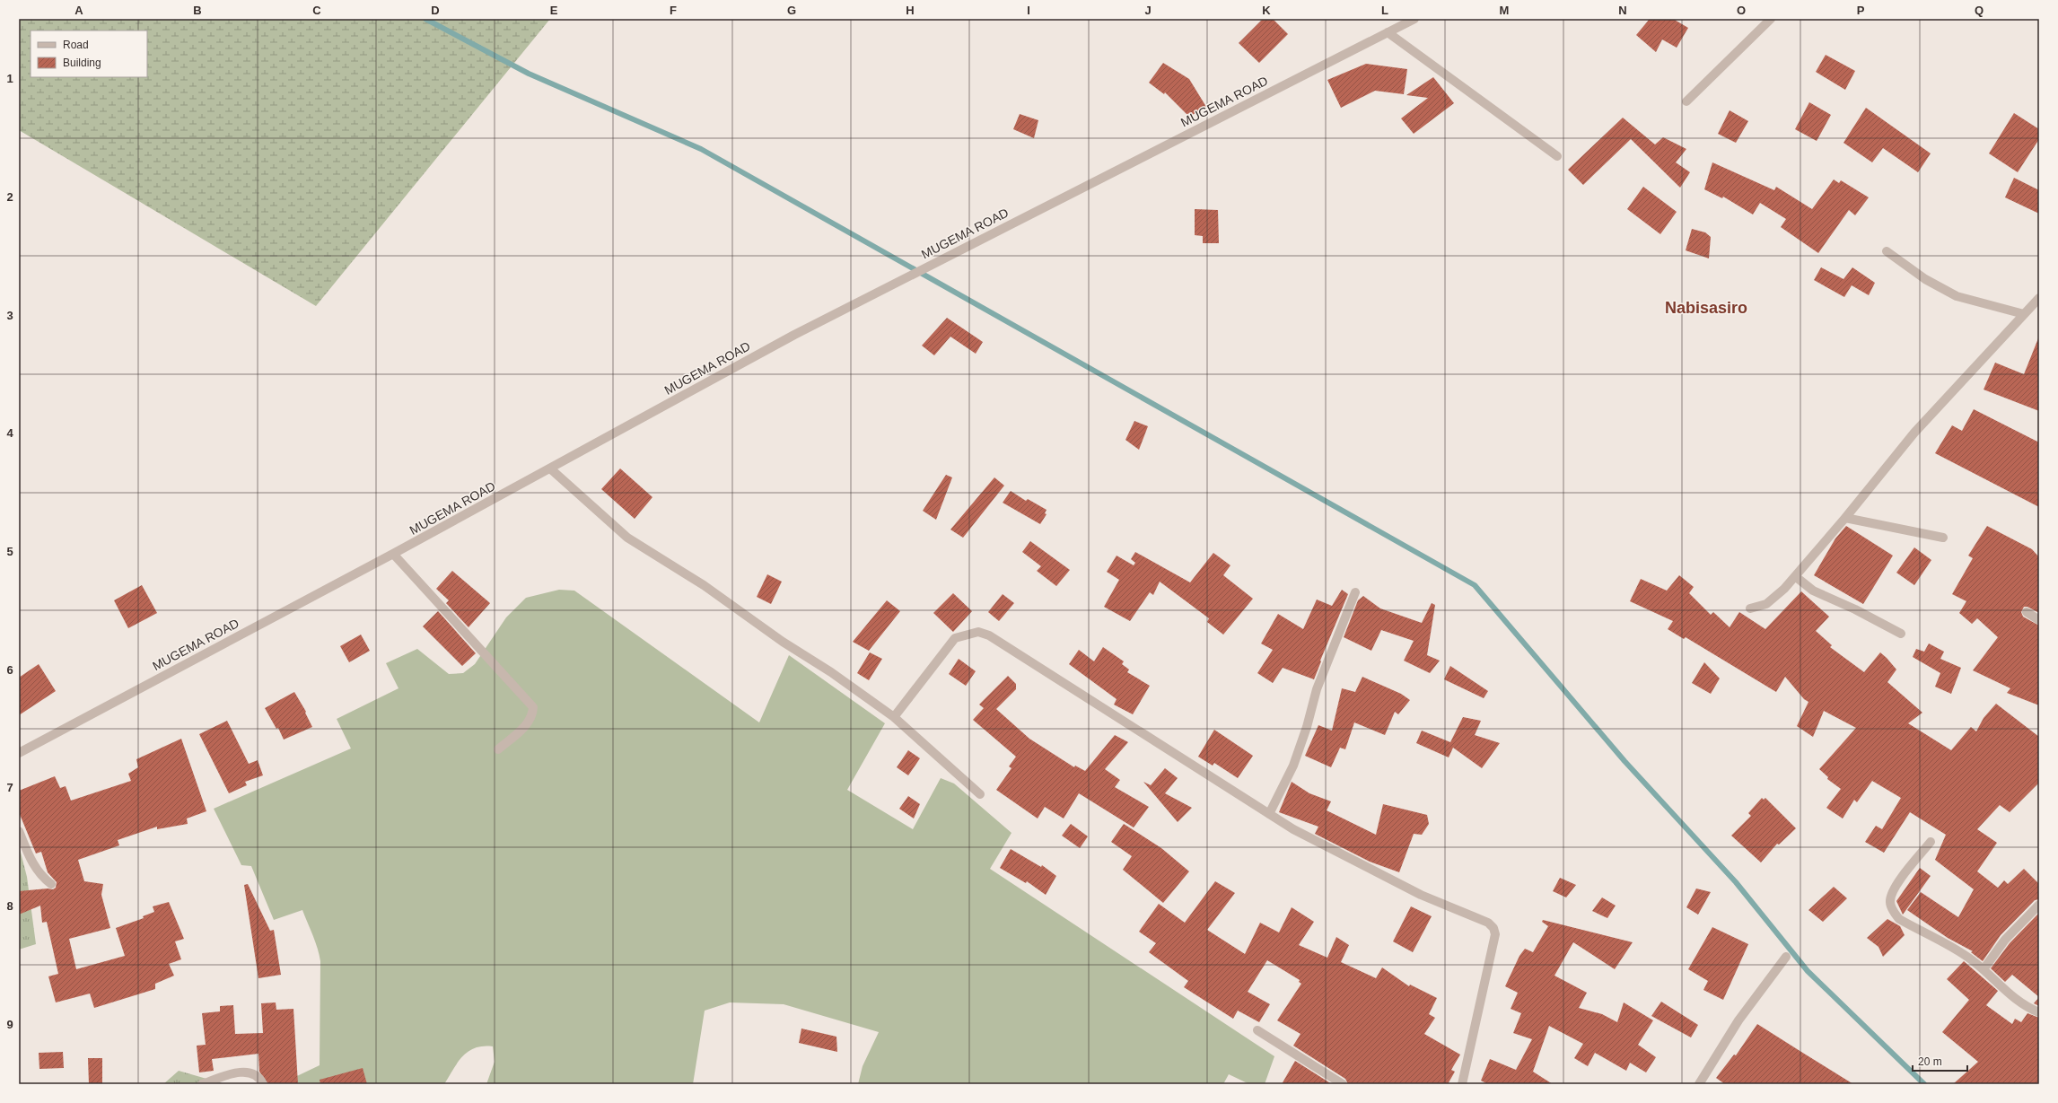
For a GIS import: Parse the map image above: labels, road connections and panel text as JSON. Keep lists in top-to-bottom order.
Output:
{
  "streets": {
    "street": ["MUGEMA ROAD"]
  },
  "districts": ["Nabisasiro"],
  "legend": ["Road", "Building"],
  "scale_bar": "20 m",
  "grid": {
    "columns": [
      "A",
      "B",
      "C",
      "D",
      "E",
      "F",
      "G",
      "H",
      "I",
      "J",
      "K",
      "L",
      "M",
      "N",
      "O",
      "P",
      "Q"
    ],
    "rows": [
      "1",
      "2",
      "3",
      "4",
      "5",
      "6",
      "7",
      "8",
      "9"
    ]
  }
}
